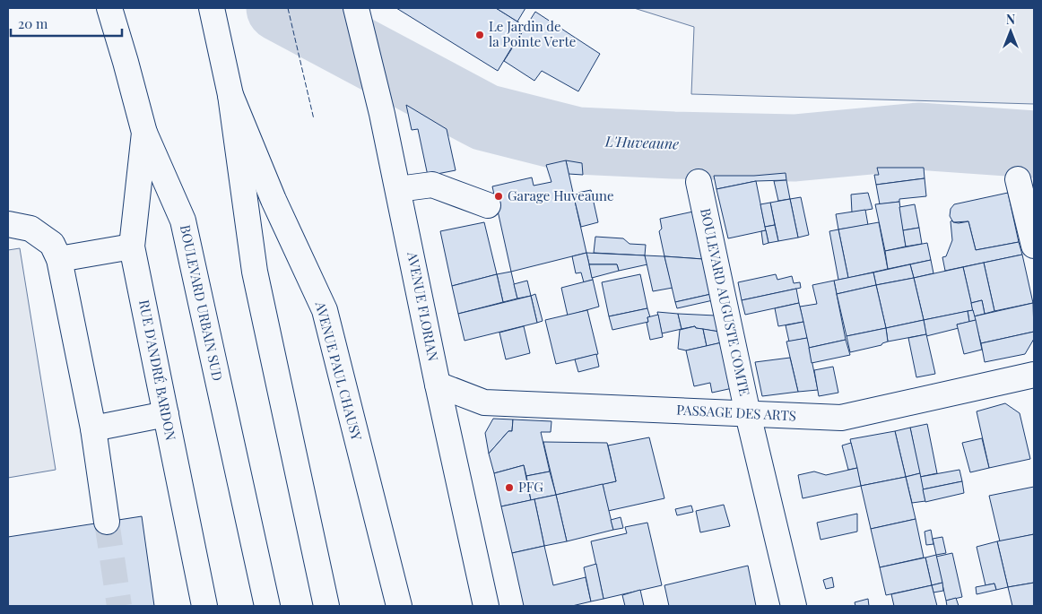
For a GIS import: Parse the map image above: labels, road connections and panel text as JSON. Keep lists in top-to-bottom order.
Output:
{
  "streets": {
    "main road": [
      "BOULEVARD AUGUSTE COMTE",
      "BOULEVARD URBAIN SUD",
      "AVENUE FLORIAN",
      "RUE D'ANDRÉ BARDON",
      "AVENUE PAUL CHAUSY",
      "PASSAGE DES ARTS"
    ]
  },
  "crossings": [
    ["BOULEVARD AUGUSTE COMTE", "PASSAGE DES ARTS"],
    ["BOULEVARD URBAIN SUD", "RUE D'ANDRÉ BARDON"],
    ["AVENUE FLORIAN", "PASSAGE DES ARTS"]
  ],
  "water": ["L'Huveaune"],
  "places": ["Le Jardin de la Pointe Verte", "Garage Huveaune", "PFG"],
  "scale_bar": "20 m",
  "north": "top"
}
